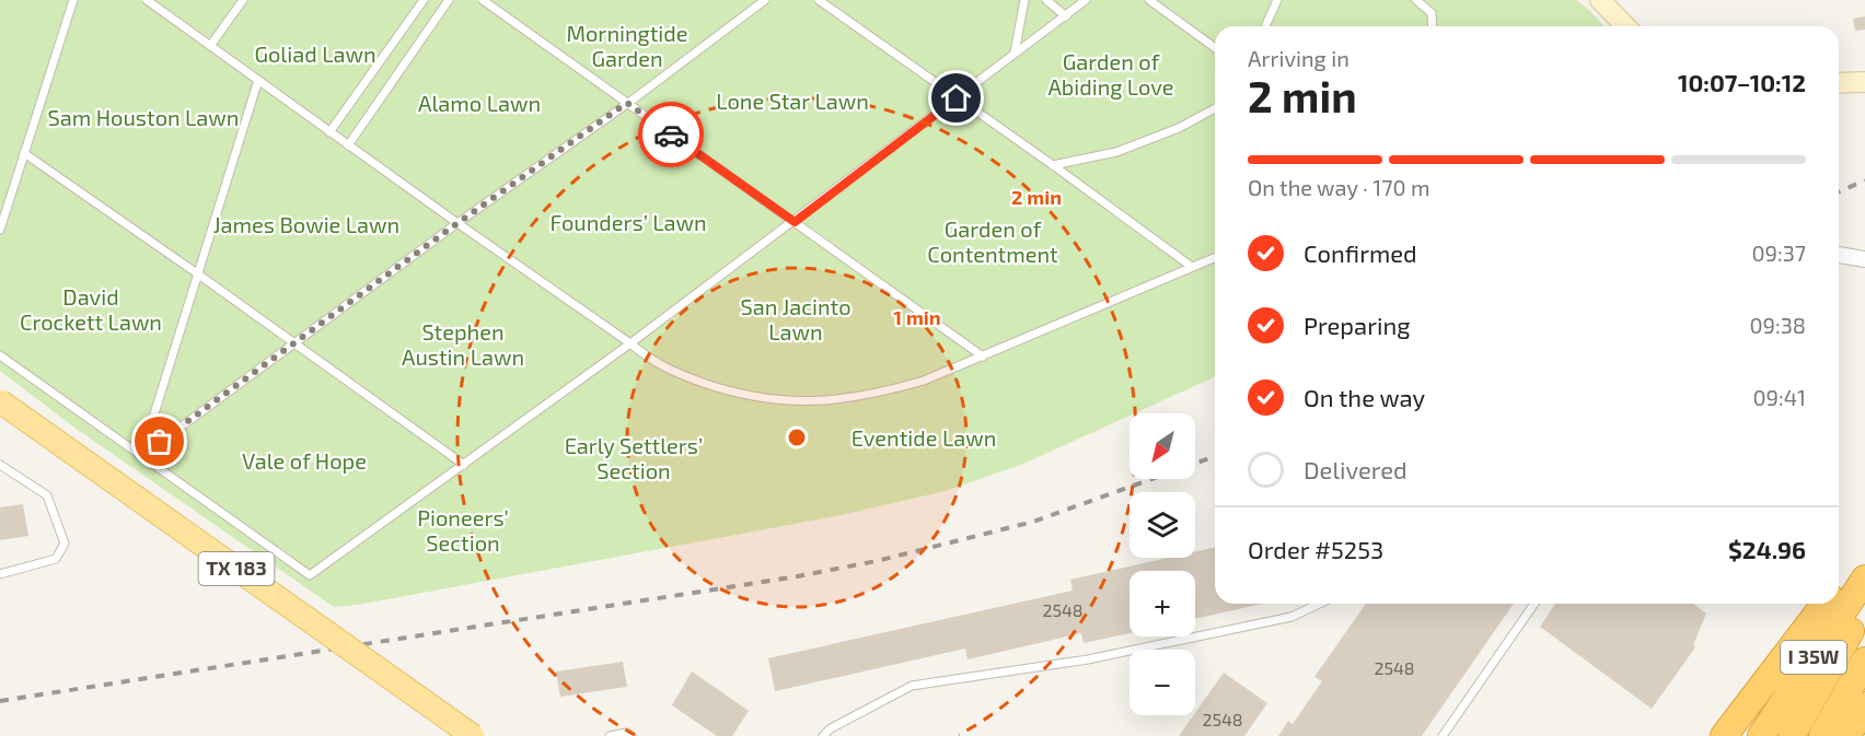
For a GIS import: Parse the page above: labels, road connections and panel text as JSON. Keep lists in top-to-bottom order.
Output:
{
  "streets": {
    "highway": ["I 35W"],
    "main road": ["TX 183"]
  },
  "parks": [
    "Morningtide Garden",
    "Goliad Lawn",
    "Garden of Abiding Love",
    "Lone Star Lawn",
    "Alamo Lawn",
    "Sam Houston Lawn",
    "Founders’ Lawn",
    "James Bowie Lawn",
    "Garden of Contentment",
    "David Crockett Lawn",
    "San Jacinto Lawn",
    "Stephen Austin Lawn",
    "Eventide Lawn",
    "Early Settlers’ Section",
    "Vale of Hope",
    "Pioneers’ Section"
  ],
  "house_numbers": ["2548", "2548", "2548"],
  "north": "bottom left",
  "page": {
    "heading": ["2 min", "Arriving in", "10:07–10:12"],
    "panel": ["Order #5253", "$24.96"],
    "bar": "On the way · 170 m",
    "list": [
      ["Confirmed", "09:37"],
      ["Preparing", "09:38"],
      ["On the way", "09:41"],
      "Delivered"
    ],
    "map_buttons": ["+", "−"]
  },
  "rings": ["2 min", "1 min"]
}
